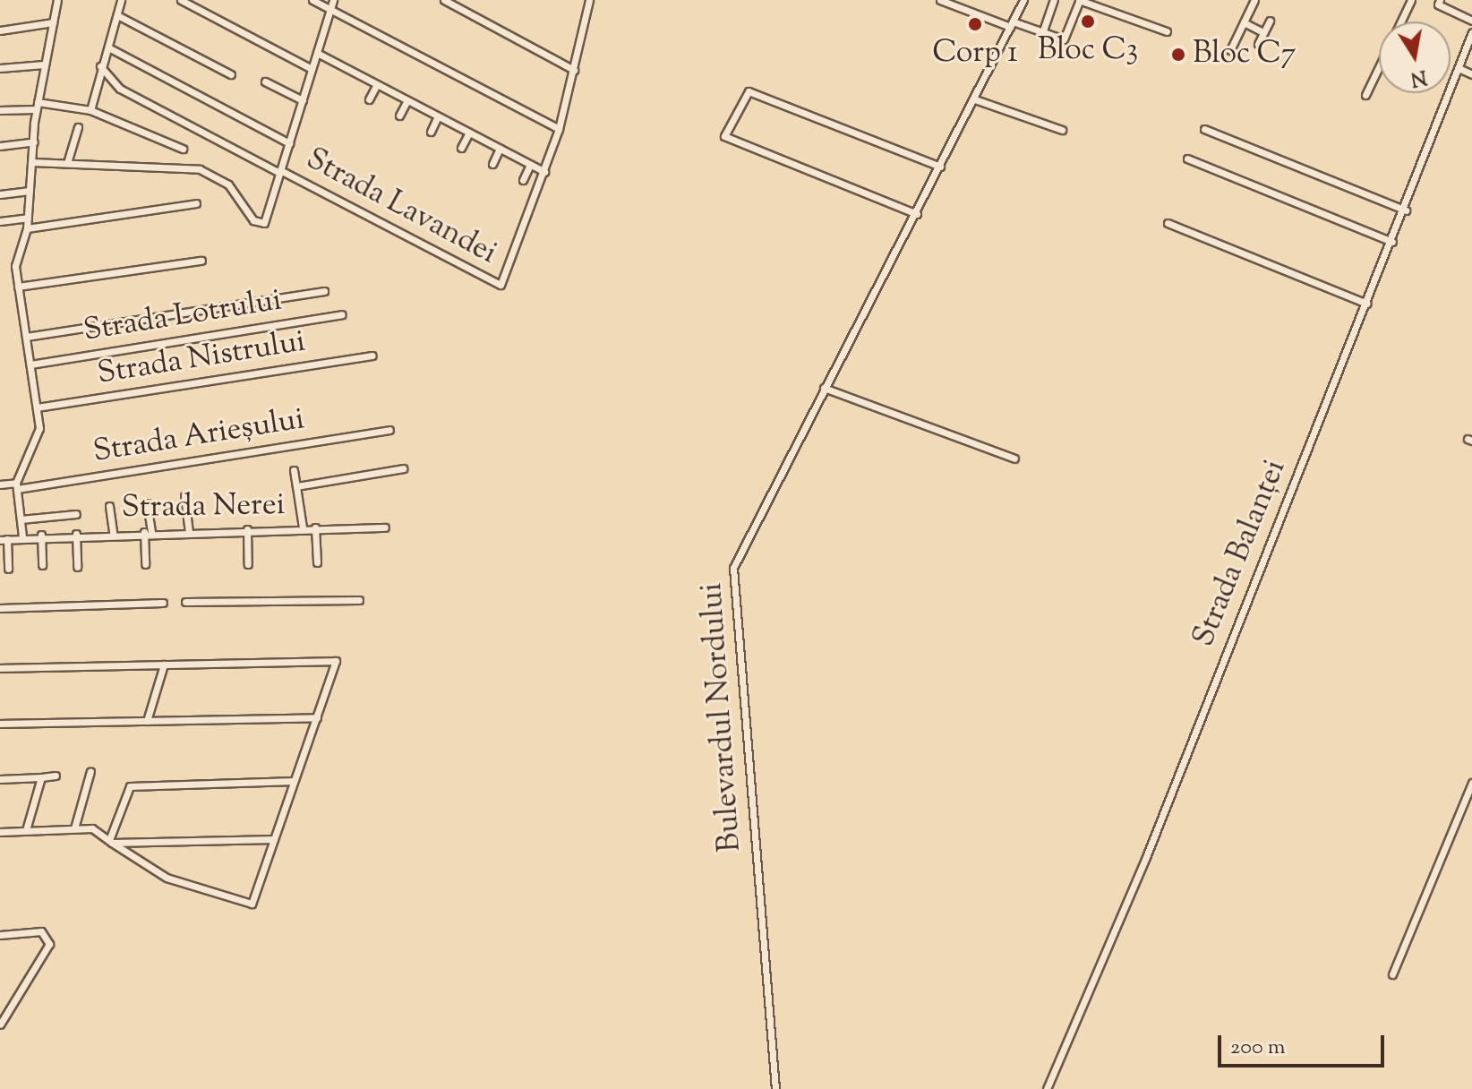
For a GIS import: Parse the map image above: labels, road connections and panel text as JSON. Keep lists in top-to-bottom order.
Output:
{
  "streets": {
    "street": [
      "Strada Lavandei",
      "Strada Lotrului",
      "Strada Nistrului",
      "Strada Arieșului",
      "Strada Nerei",
      "Strada Balanței",
      "Bulevardul Nordului"
    ]
  },
  "places": ["Bloc C3", "Corp 1", "Bloc C7"],
  "scale_bar": "200 m",
  "north": "bottom"
}
